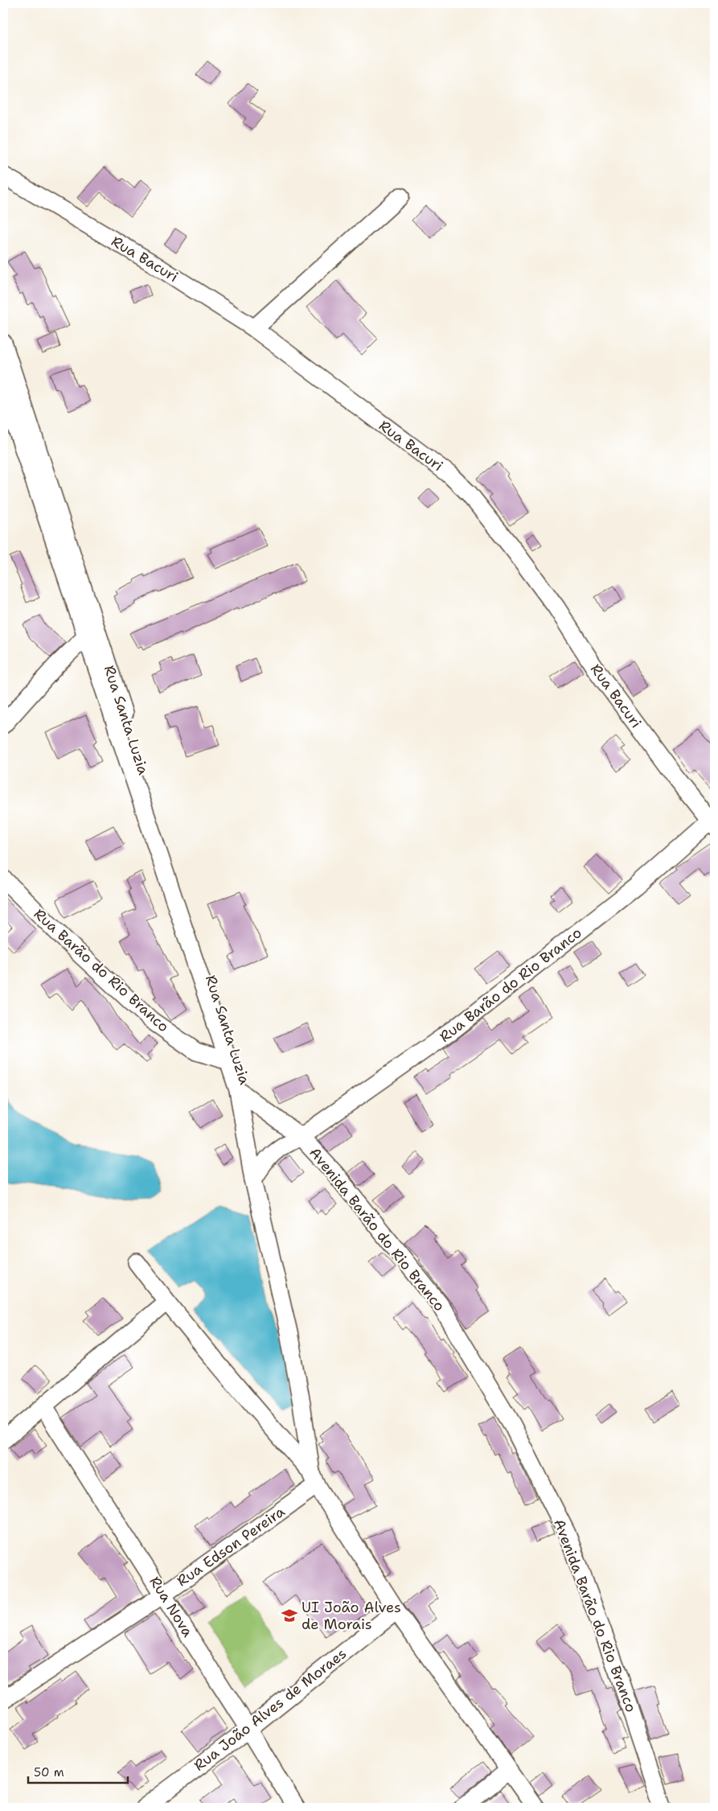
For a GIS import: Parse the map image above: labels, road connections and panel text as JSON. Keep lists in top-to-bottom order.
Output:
{
  "streets": {
    "street": [
      "Rua Bacuri",
      "Rua Santa Luzia",
      "Rua Barão do Rio Branco",
      "Avenida Barão do Rio Branco",
      "Rua Edson Pereira",
      "Rua Nova",
      "Rua João Alves de Moraes"
    ]
  },
  "crossings": [
    ["Rua Bacuri", "Rua Barão do Rio Branco"],
    ["Rua Santa Luzia", "Rua Barão do Rio Branco"],
    ["Rua Santa Luzia", "Avenida Barão do Rio Branco"],
    ["Rua Barão do Rio Branco", "Avenida Barão do Rio Branco"],
    ["Rua Edson Pereira", "Rua Nova"],
    ["Rua Nova", "Rua João Alves de Moraes"]
  ],
  "places": {
    "school or university": ["UI João Alves de Morais"]
  },
  "scale_bar": "50 m"
}
